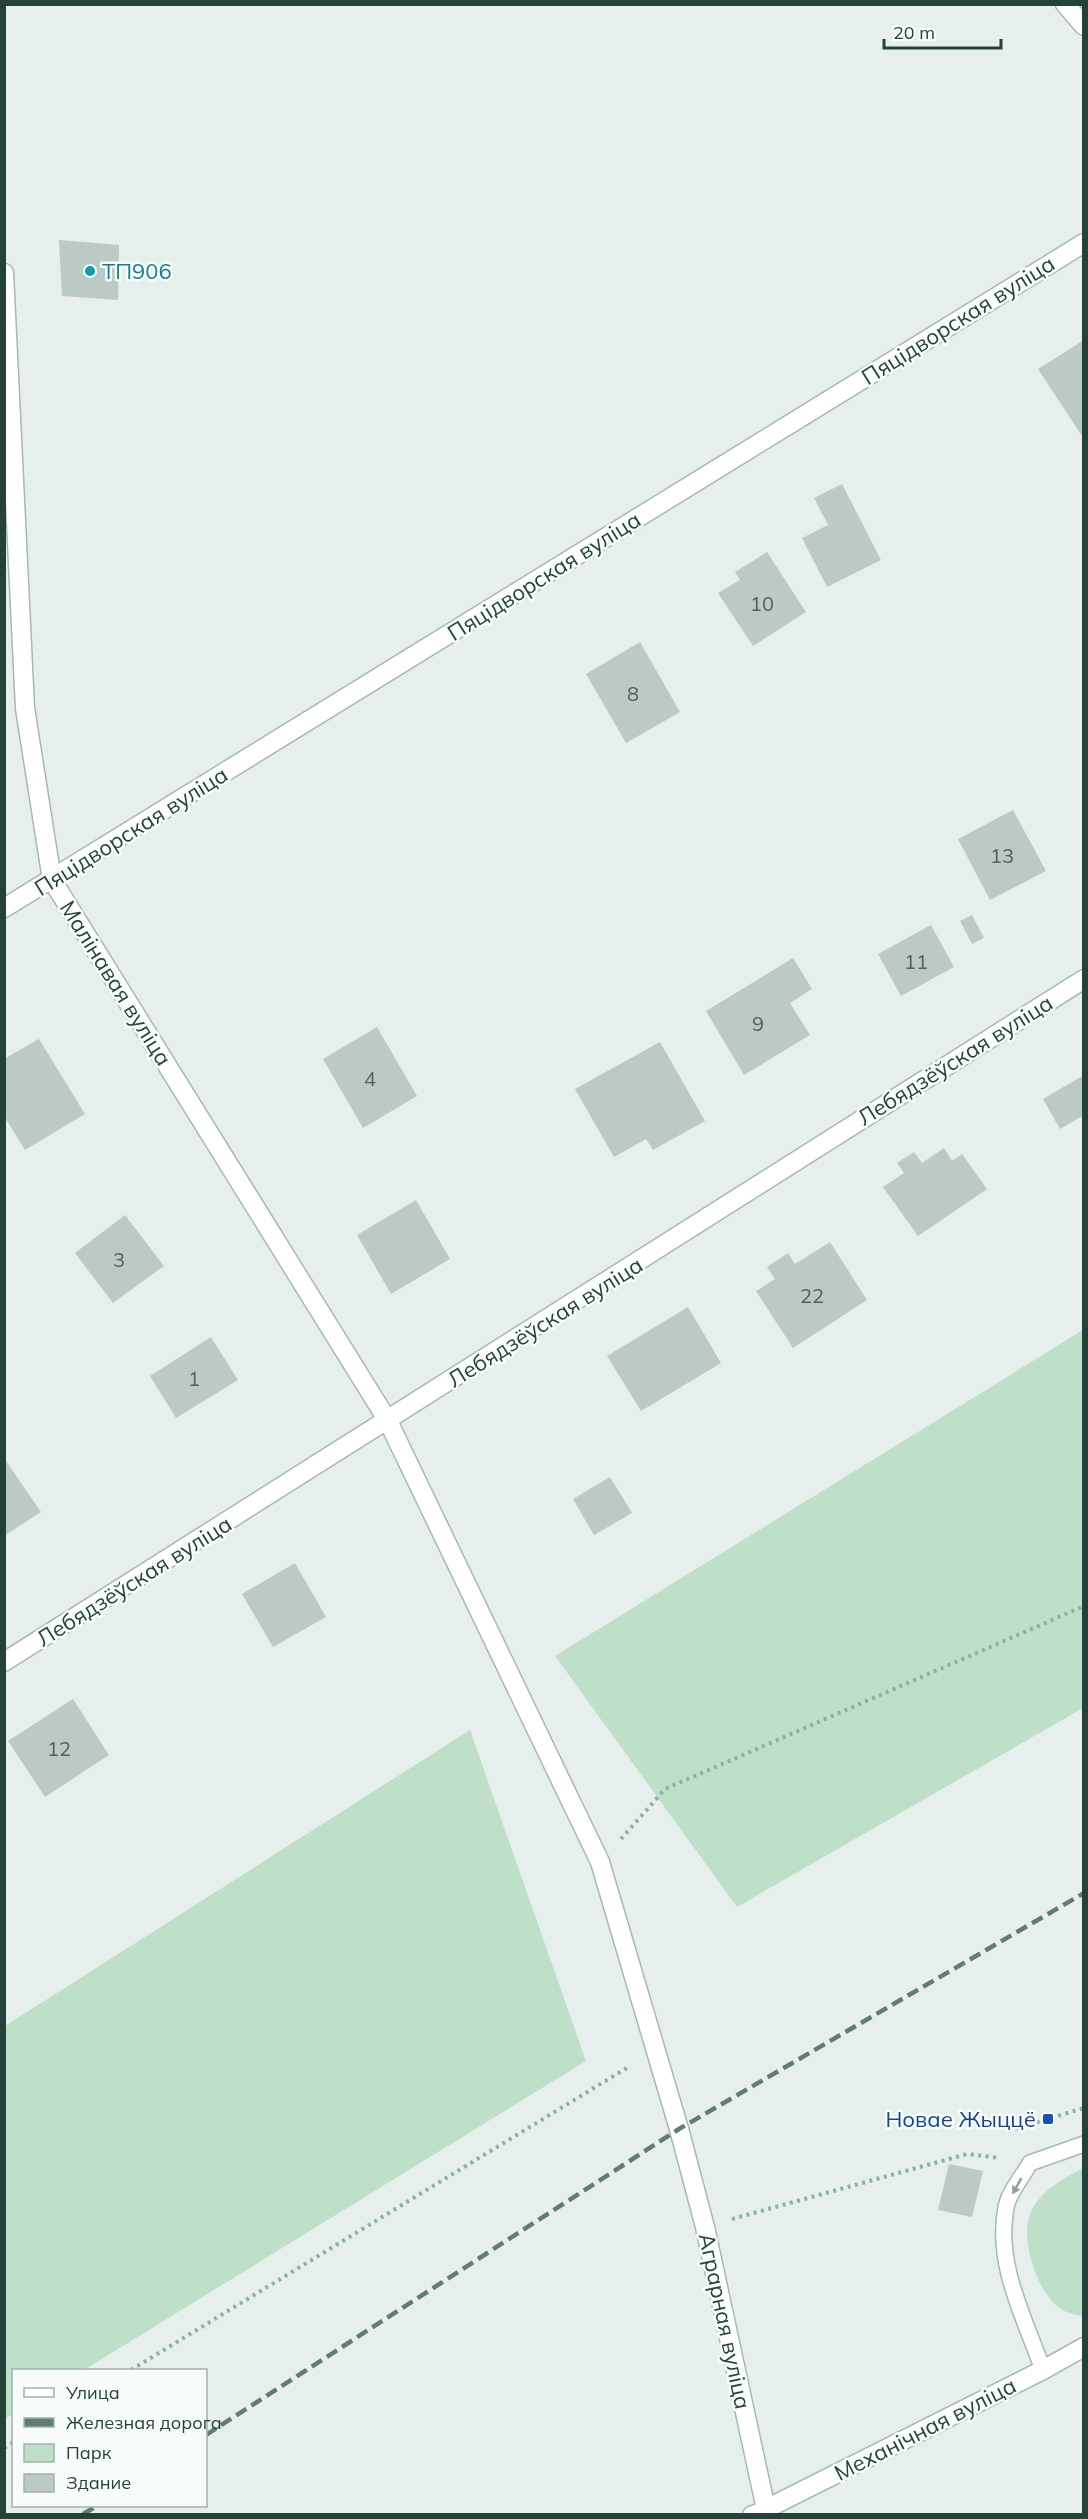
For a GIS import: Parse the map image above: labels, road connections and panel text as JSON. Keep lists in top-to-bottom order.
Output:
{
  "streets": {
    "street": [
      "Пяцідворская вуліца",
      "Малінавая вуліца",
      "Лебядзёўская вуліца",
      "Аграрная вуліца",
      "Механічная вуліца"
    ]
  },
  "crossings": [
    ["Пяцідворская вуліца", "Малінавая вуліца"],
    ["Малінавая вуліца", "Лебядзёўская вуліца"],
    ["Малінавая вуліца", "Аграрная вуліца"],
    ["Аграрная вуліца", "Механічная вуліца"]
  ],
  "places": {
    "other": ["ТП906"],
    "transit": ["Новае Жыццё"]
  },
  "house_numbers": [
    "10",
    "8",
    "13",
    "11",
    "9",
    "4",
    "3",
    "22",
    "1",
    "12"
  ],
  "legend": [
    "Улица",
    "Железная дорога",
    "Парк",
    "Здание"
  ],
  "scale_bar": "20 m"
}
